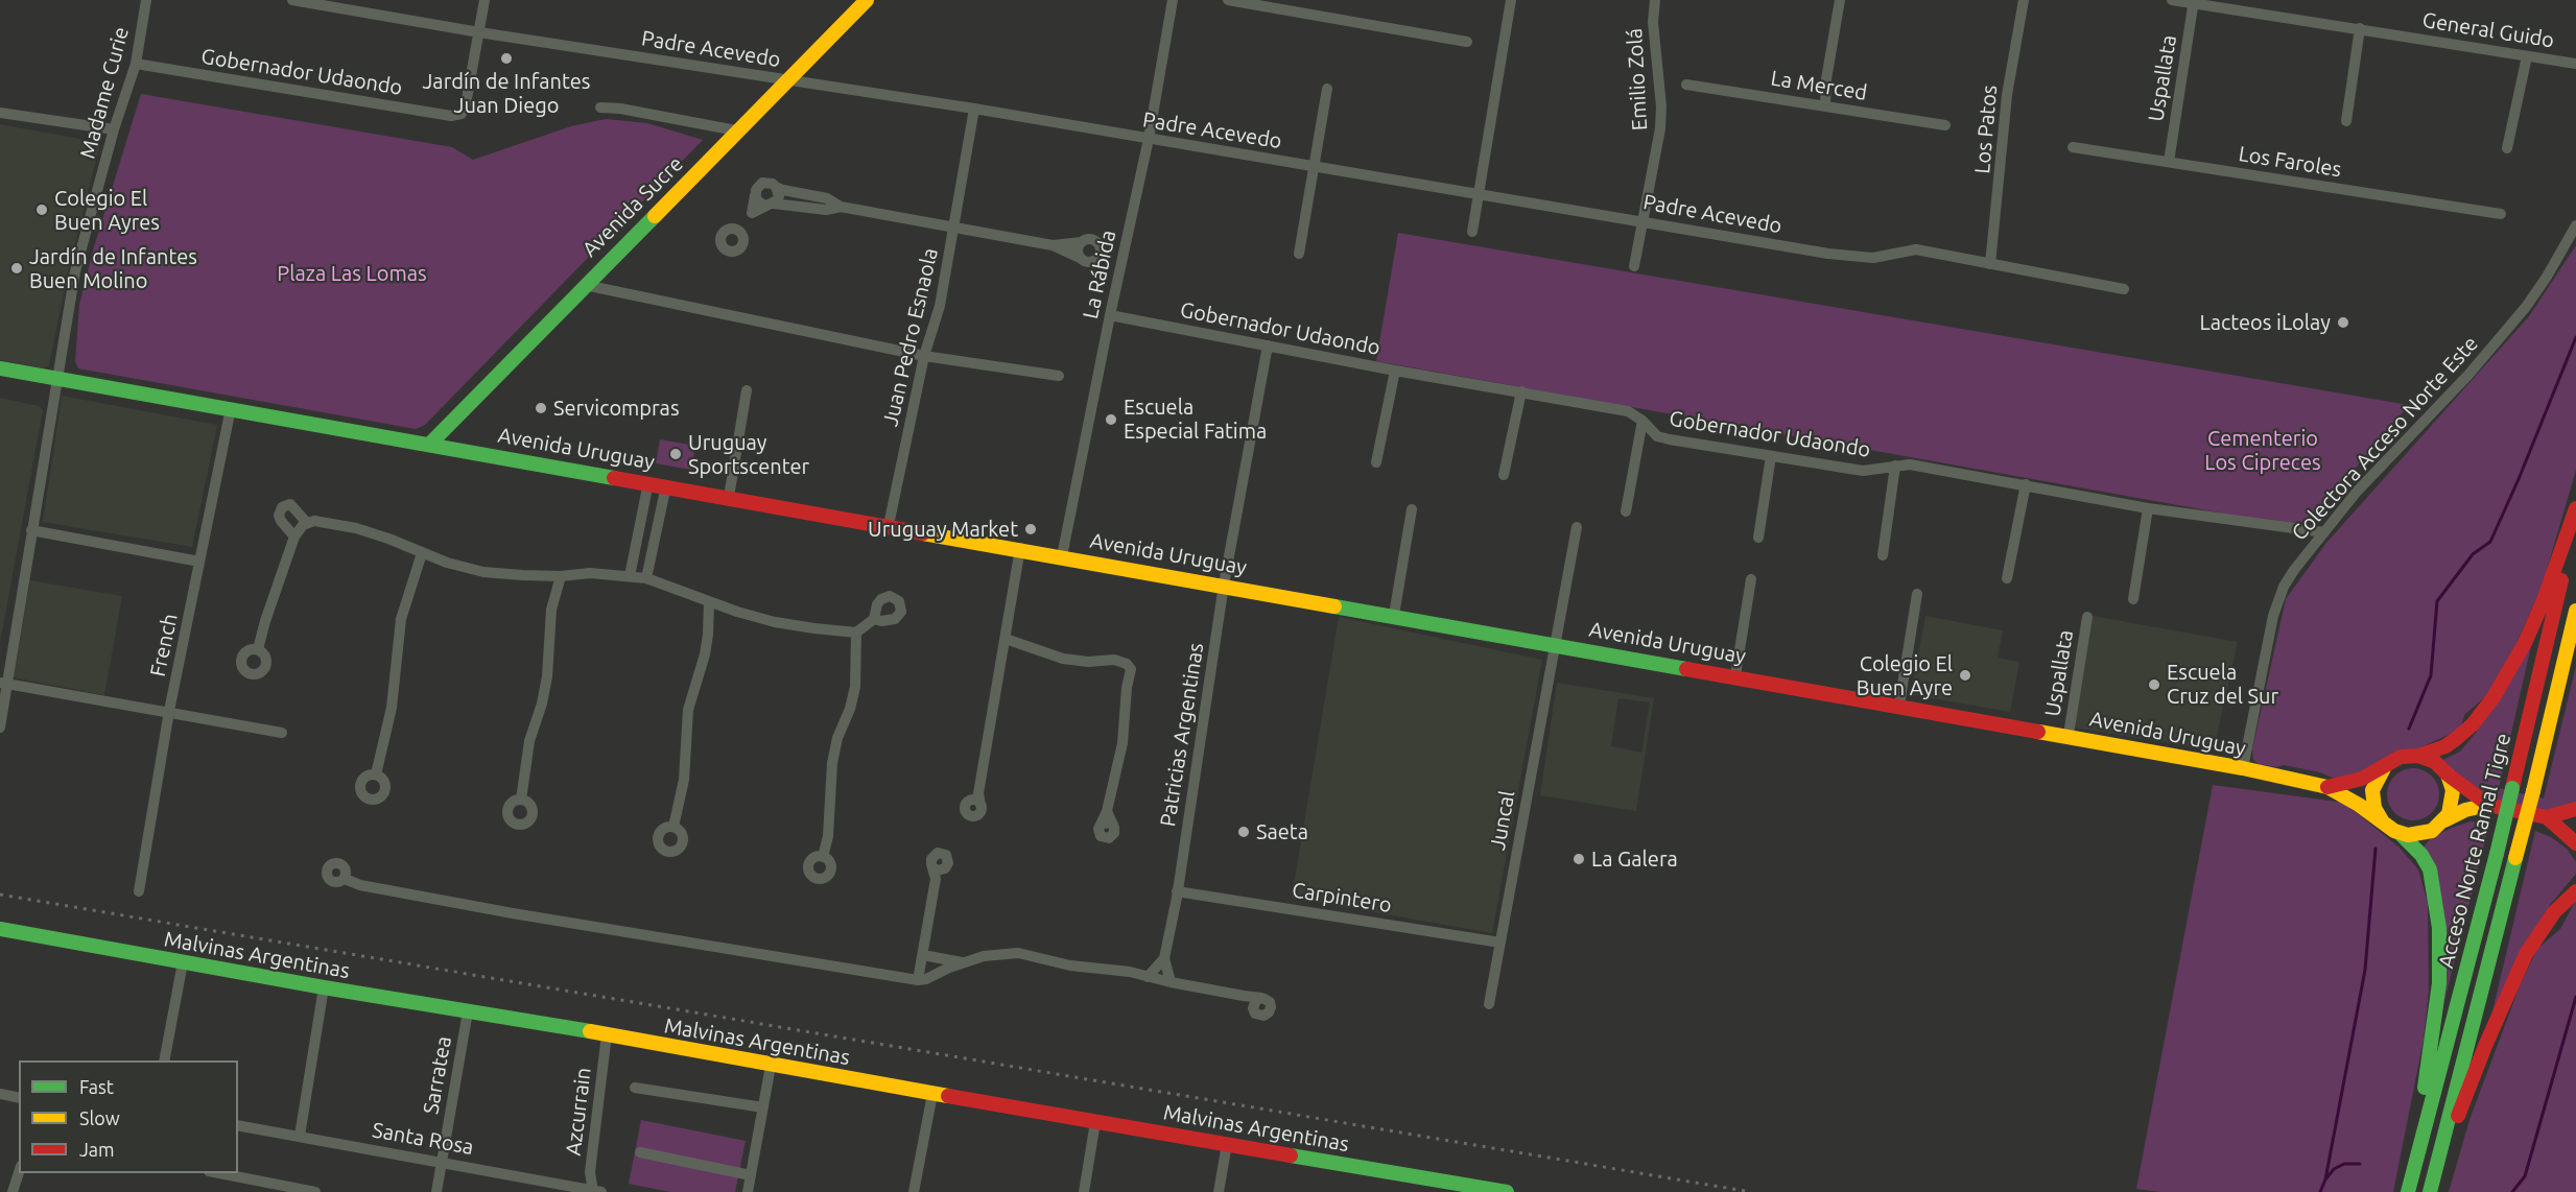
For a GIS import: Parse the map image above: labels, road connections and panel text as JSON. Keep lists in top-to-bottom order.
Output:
{
  "streets": {
    "main road": [
      "Avenida Sucre",
      "Avenida Uruguay",
      "Acceso Norte Ramal Tigre",
      "Malvinas Argentinas"
    ],
    "street": [
      "General Guido",
      "Padre Acevedo",
      "Gobernador Udaondo",
      "Uspallata",
      "Emilio Zolá",
      "La Merced",
      "Madame Curie",
      "Los Patos",
      "Los Faroles",
      "La Rábida",
      "Juan Pedro Esnaola",
      "Colectora Acceso Norte Este",
      "French",
      "Patricias Argentinas",
      "Juncal",
      "Carpintero",
      "Sarratea",
      "Azcurrain",
      "Santa Rosa"
    ]
  },
  "crossings": [
    ["General Guido", "Uspallata"],
    ["Padre Acevedo", "Gobernador Udaondo"],
    ["Padre Acevedo", "Emilio Zolá"],
    ["Padre Acevedo", "Los Patos"],
    ["Padre Acevedo", "Avenida Sucre"],
    ["Padre Acevedo", "La Rábida"],
    ["Padre Acevedo", "Juan Pedro Esnaola"],
    ["Gobernador Udaondo", "Madame Curie"],
    ["Gobernador Udaondo", "La Rábida"],
    ["Gobernador Udaondo", "Colectora Acceso Norte Este"],
    ["Gobernador Udaondo", "Patricias Argentinas"],
    ["Uspallata", "Los Faroles"],
    ["Uspallata", "Avenida Uruguay"],
    ["Madame Curie", "Avenida Uruguay"],
    ["Avenida Sucre", "Avenida Uruguay"],
    ["La Rábida", "Avenida Uruguay"],
    ["Juan Pedro Esnaola", "Avenida Uruguay"],
    ["Colectora Acceso Norte Este", "Avenida Uruguay"],
    ["Avenida Uruguay", "French"],
    ["Avenida Uruguay", "Patricias Argentinas"],
    ["Avenida Uruguay", "Juncal"],
    ["Avenida Uruguay", "Acceso Norte Ramal Tigre"],
    ["Patricias Argentinas", "Carpintero"],
    ["Juncal", "Carpintero"],
    ["Malvinas Argentinas", "Sarratea"],
    ["Malvinas Argentinas", "Azcurrain"],
    ["Sarratea", "Santa Rosa"],
    ["Azcurrain", "Santa Rosa"]
  ],
  "parks": ["Plaza Las Lomas", "Cementerio Los Cipreces"],
  "places": [
    "Jardín de Infantes Juan Diego",
    "Colegio El Buen Ayres",
    "Jardín de Infantes Buen Molino",
    "Lacteos iLolay",
    "Servicompras",
    "Escuela Especial Fatima",
    "Uruguay Sportscenter",
    "Uruguay Market",
    "Colegio El Buen Ayre",
    "Escuela Cruz del Sur",
    "Saeta",
    "La Galera"
  ],
  "legend": ["Fast", "Slow", "Jam"]
}
